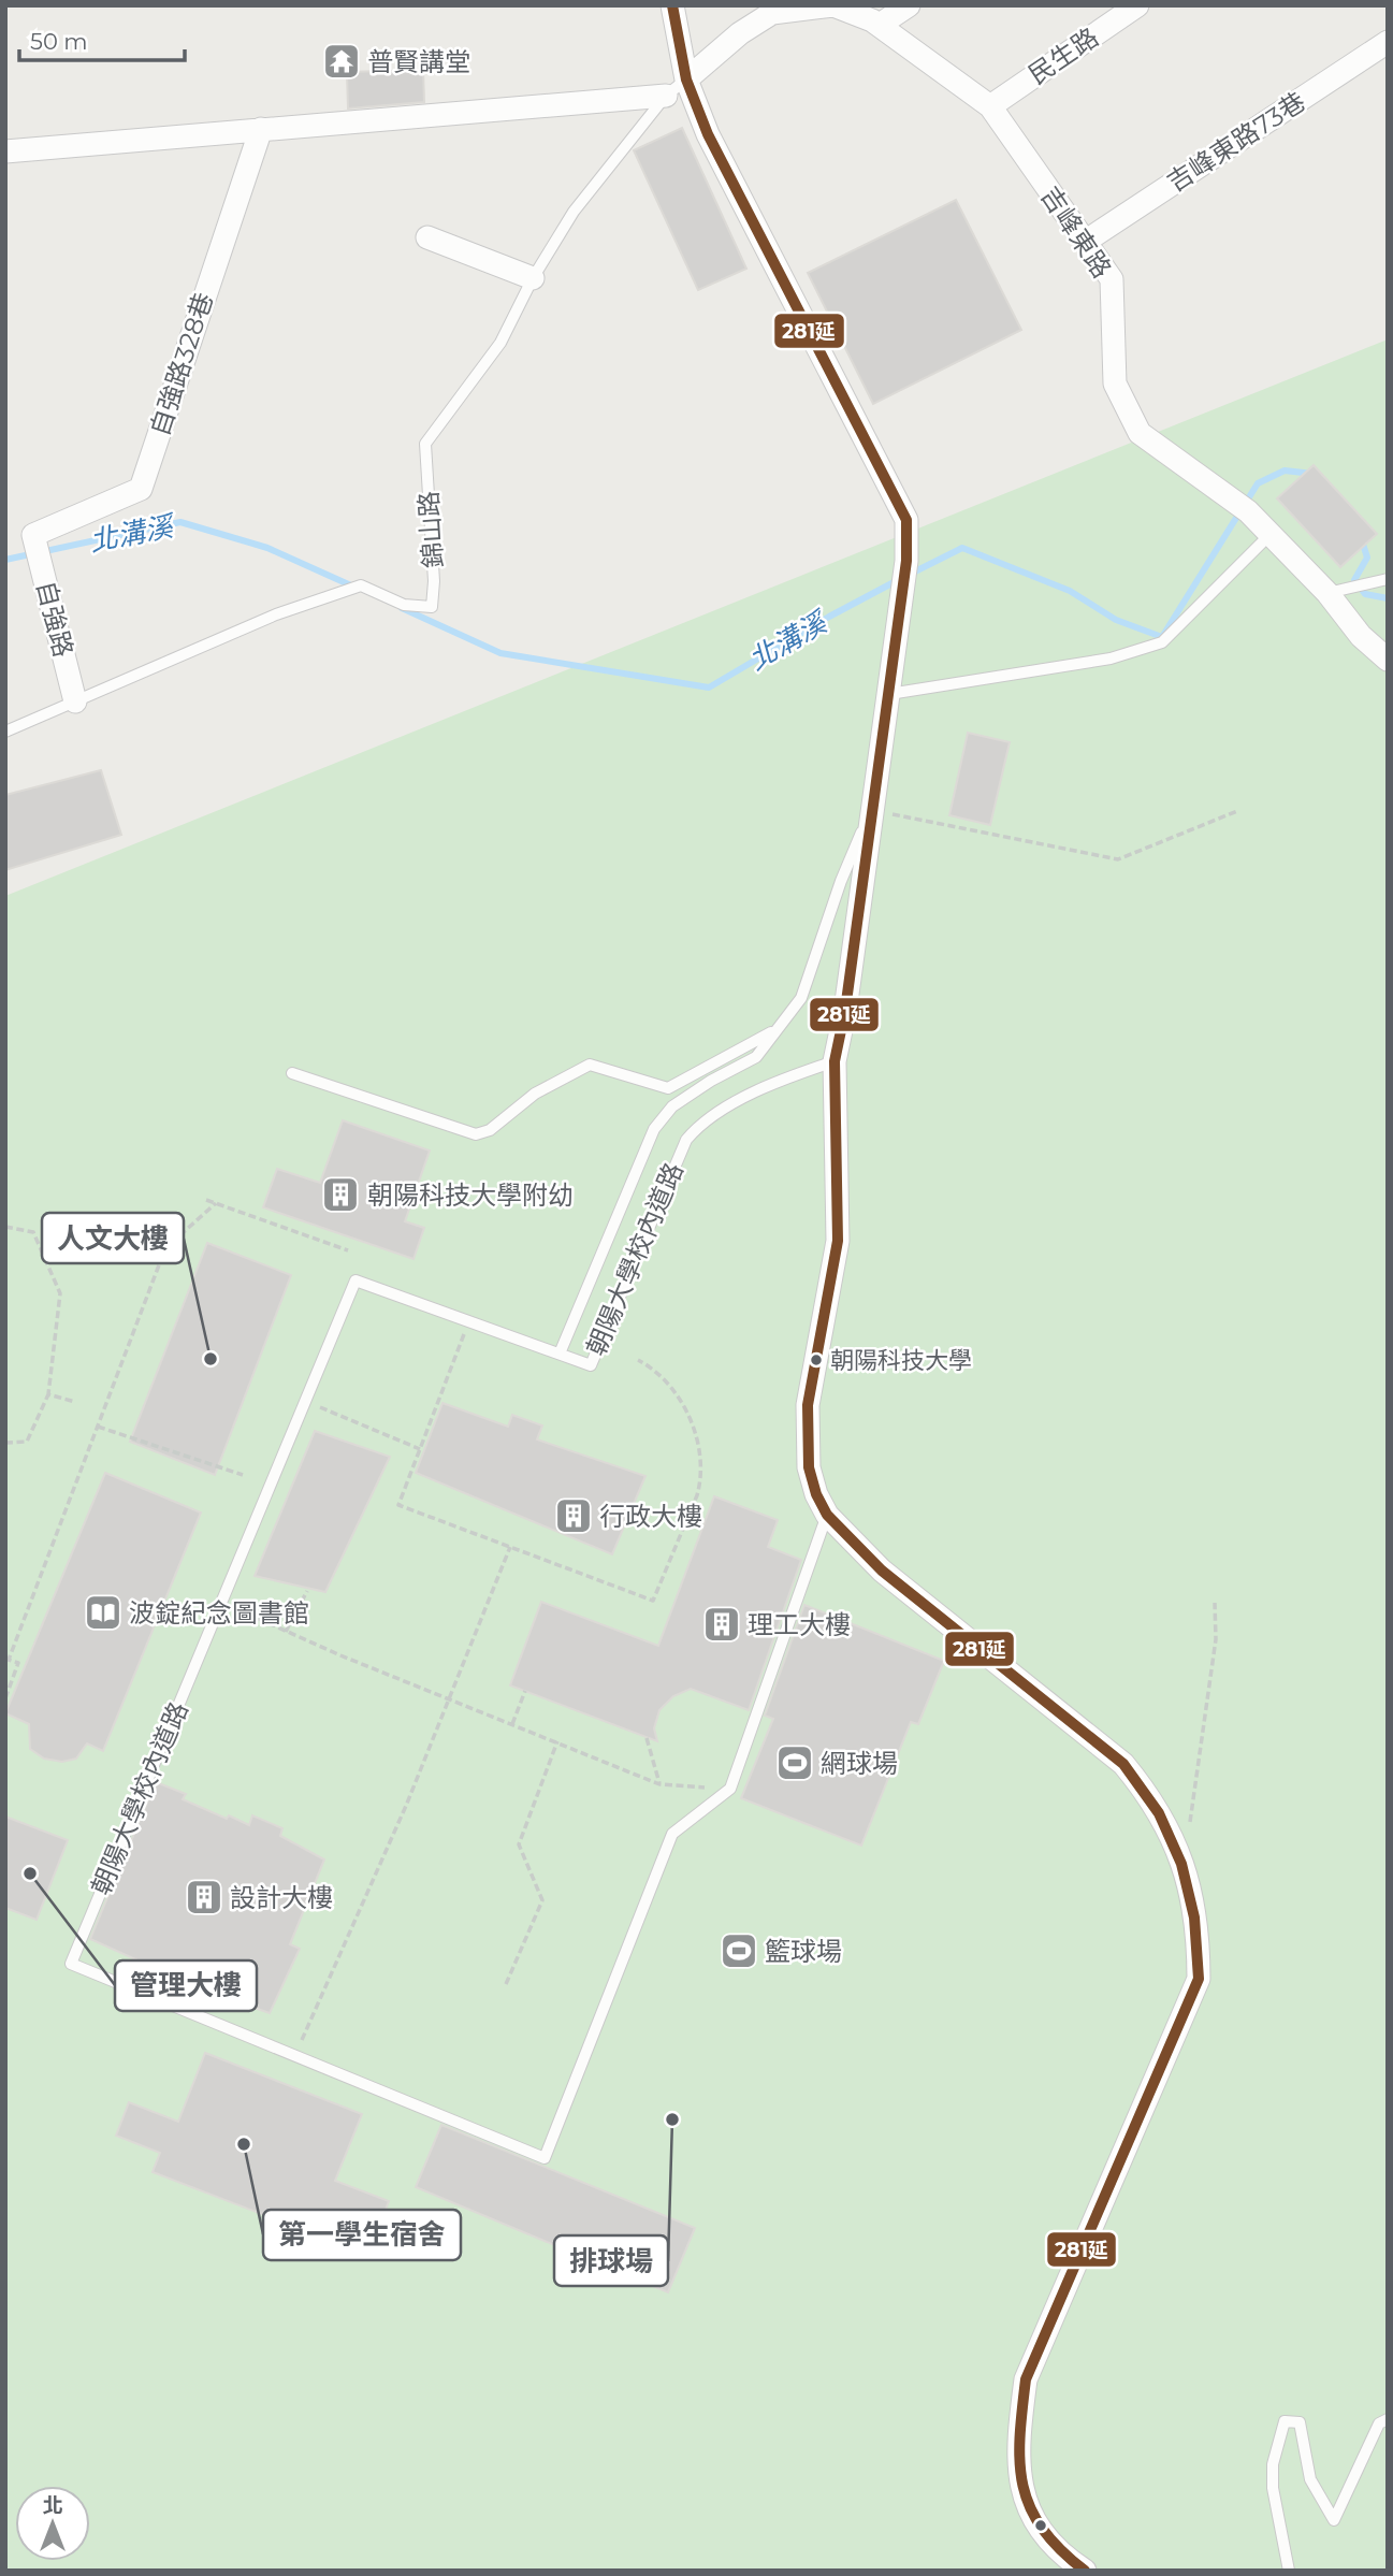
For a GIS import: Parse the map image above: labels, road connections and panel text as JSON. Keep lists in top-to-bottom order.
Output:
{
  "streets": {
    "street": [
      "民生路",
      "吉峰東路73巷",
      "吉峰東路",
      "自強路328巷",
      "自強路"
    ],
    "lane": ["錦山路", "朝陽大學校內道路"]
  },
  "crossings": [
    ["民生路", "吉峰東路"],
    ["吉峰東路73巷", "吉峰東路"],
    ["吉峰東路", "錦山路"],
    ["自強路328巷", "自強路"],
    ["錦山路", "自強路"]
  ],
  "water": ["北溝溪"],
  "places": {
    "temple": ["普賢講堂"],
    "building": [
      "朝陽科技大學附幼",
      "行政大樓",
      "理工大樓",
      "設計大樓"
    ],
    "other": [
      "人文大樓",
      "朝陽科技大學",
      "管理大樓",
      "排球場",
      "第一學生宿舍"
    ],
    "library": ["波錠紀念圖書館"],
    "sports": ["網球場", "籃球場"]
  },
  "lines": ["transit line 281延"],
  "scale_bar": "50 m",
  "north": "top"
}
